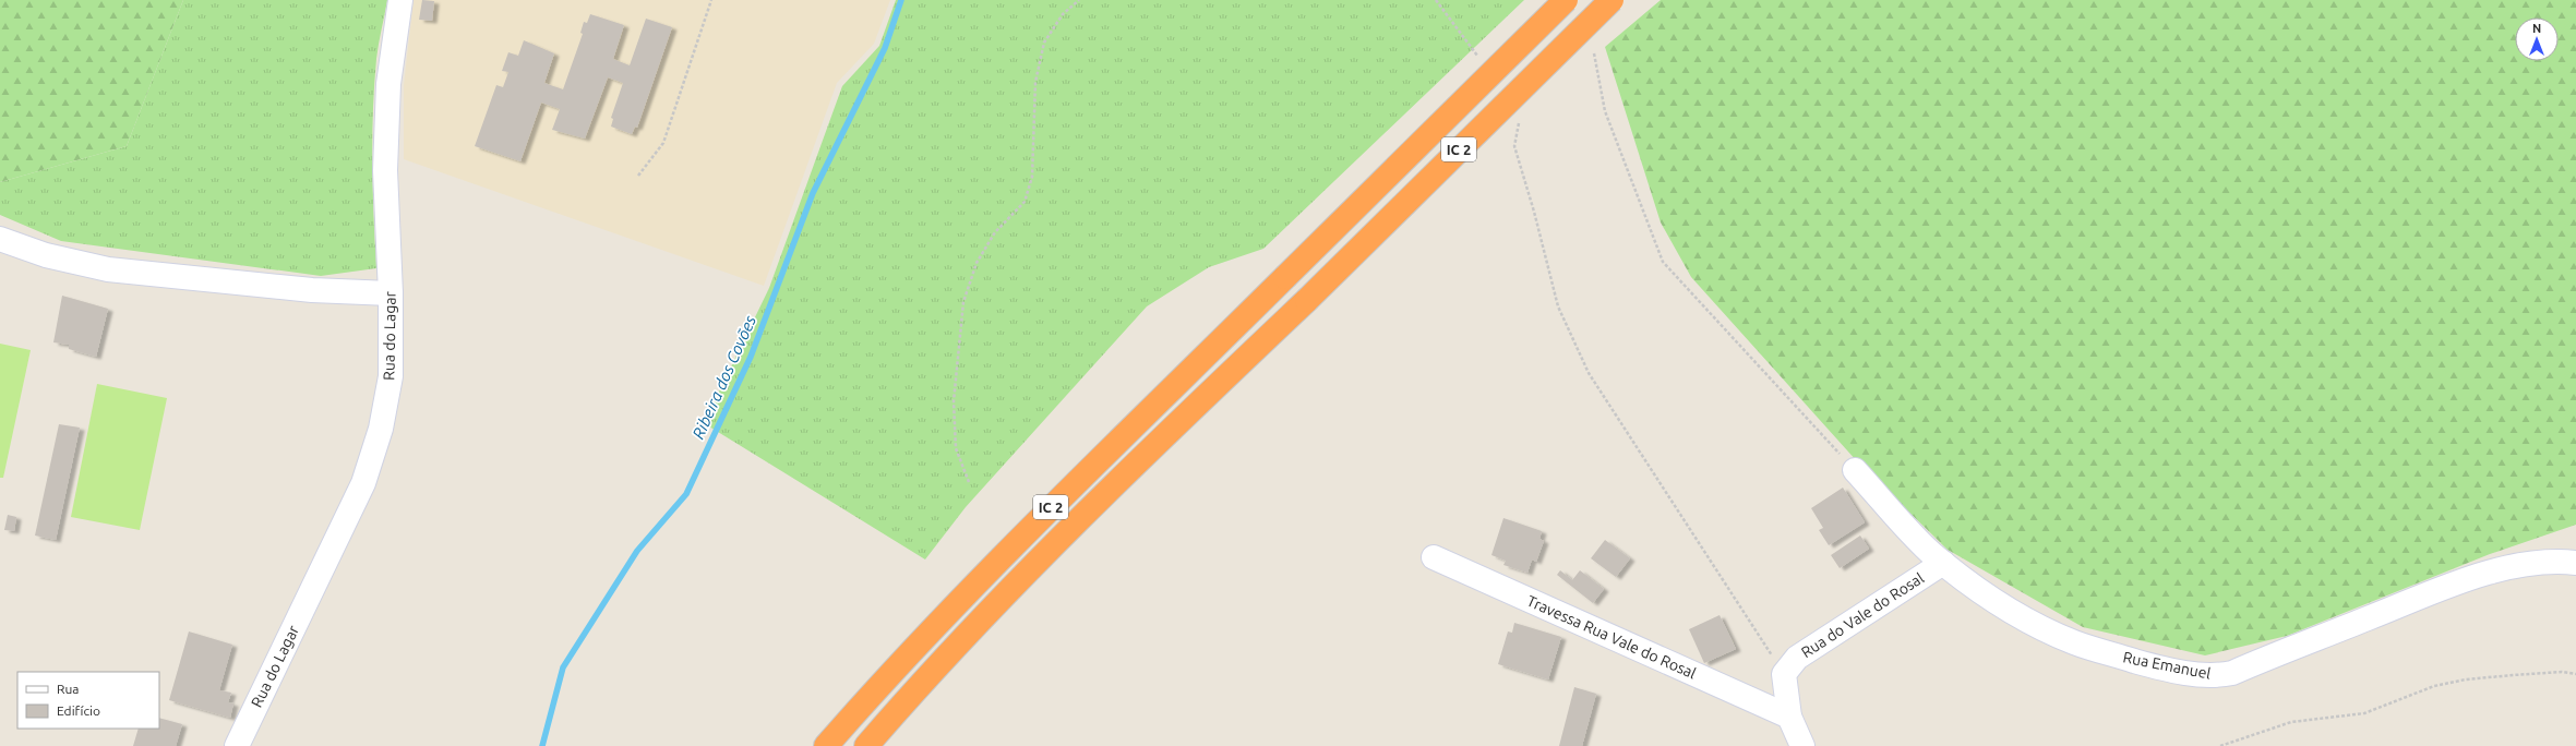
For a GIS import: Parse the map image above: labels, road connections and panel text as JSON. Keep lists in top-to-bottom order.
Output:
{
  "streets": {
    "highway": ["IC 2"],
    "street": [
      "Rua do Lagar",
      "Rua do Vale do Rosal",
      "Travessa Rua Vale do Rosal",
      "Rua Emanuel"
    ]
  },
  "crossings": [
    ["Rua do Vale do Rosal", "Rua Emanuel"]
  ],
  "water": ["Ribeira dos Covões"],
  "legend": ["Rua", "Edifício"],
  "north": "top"
}
